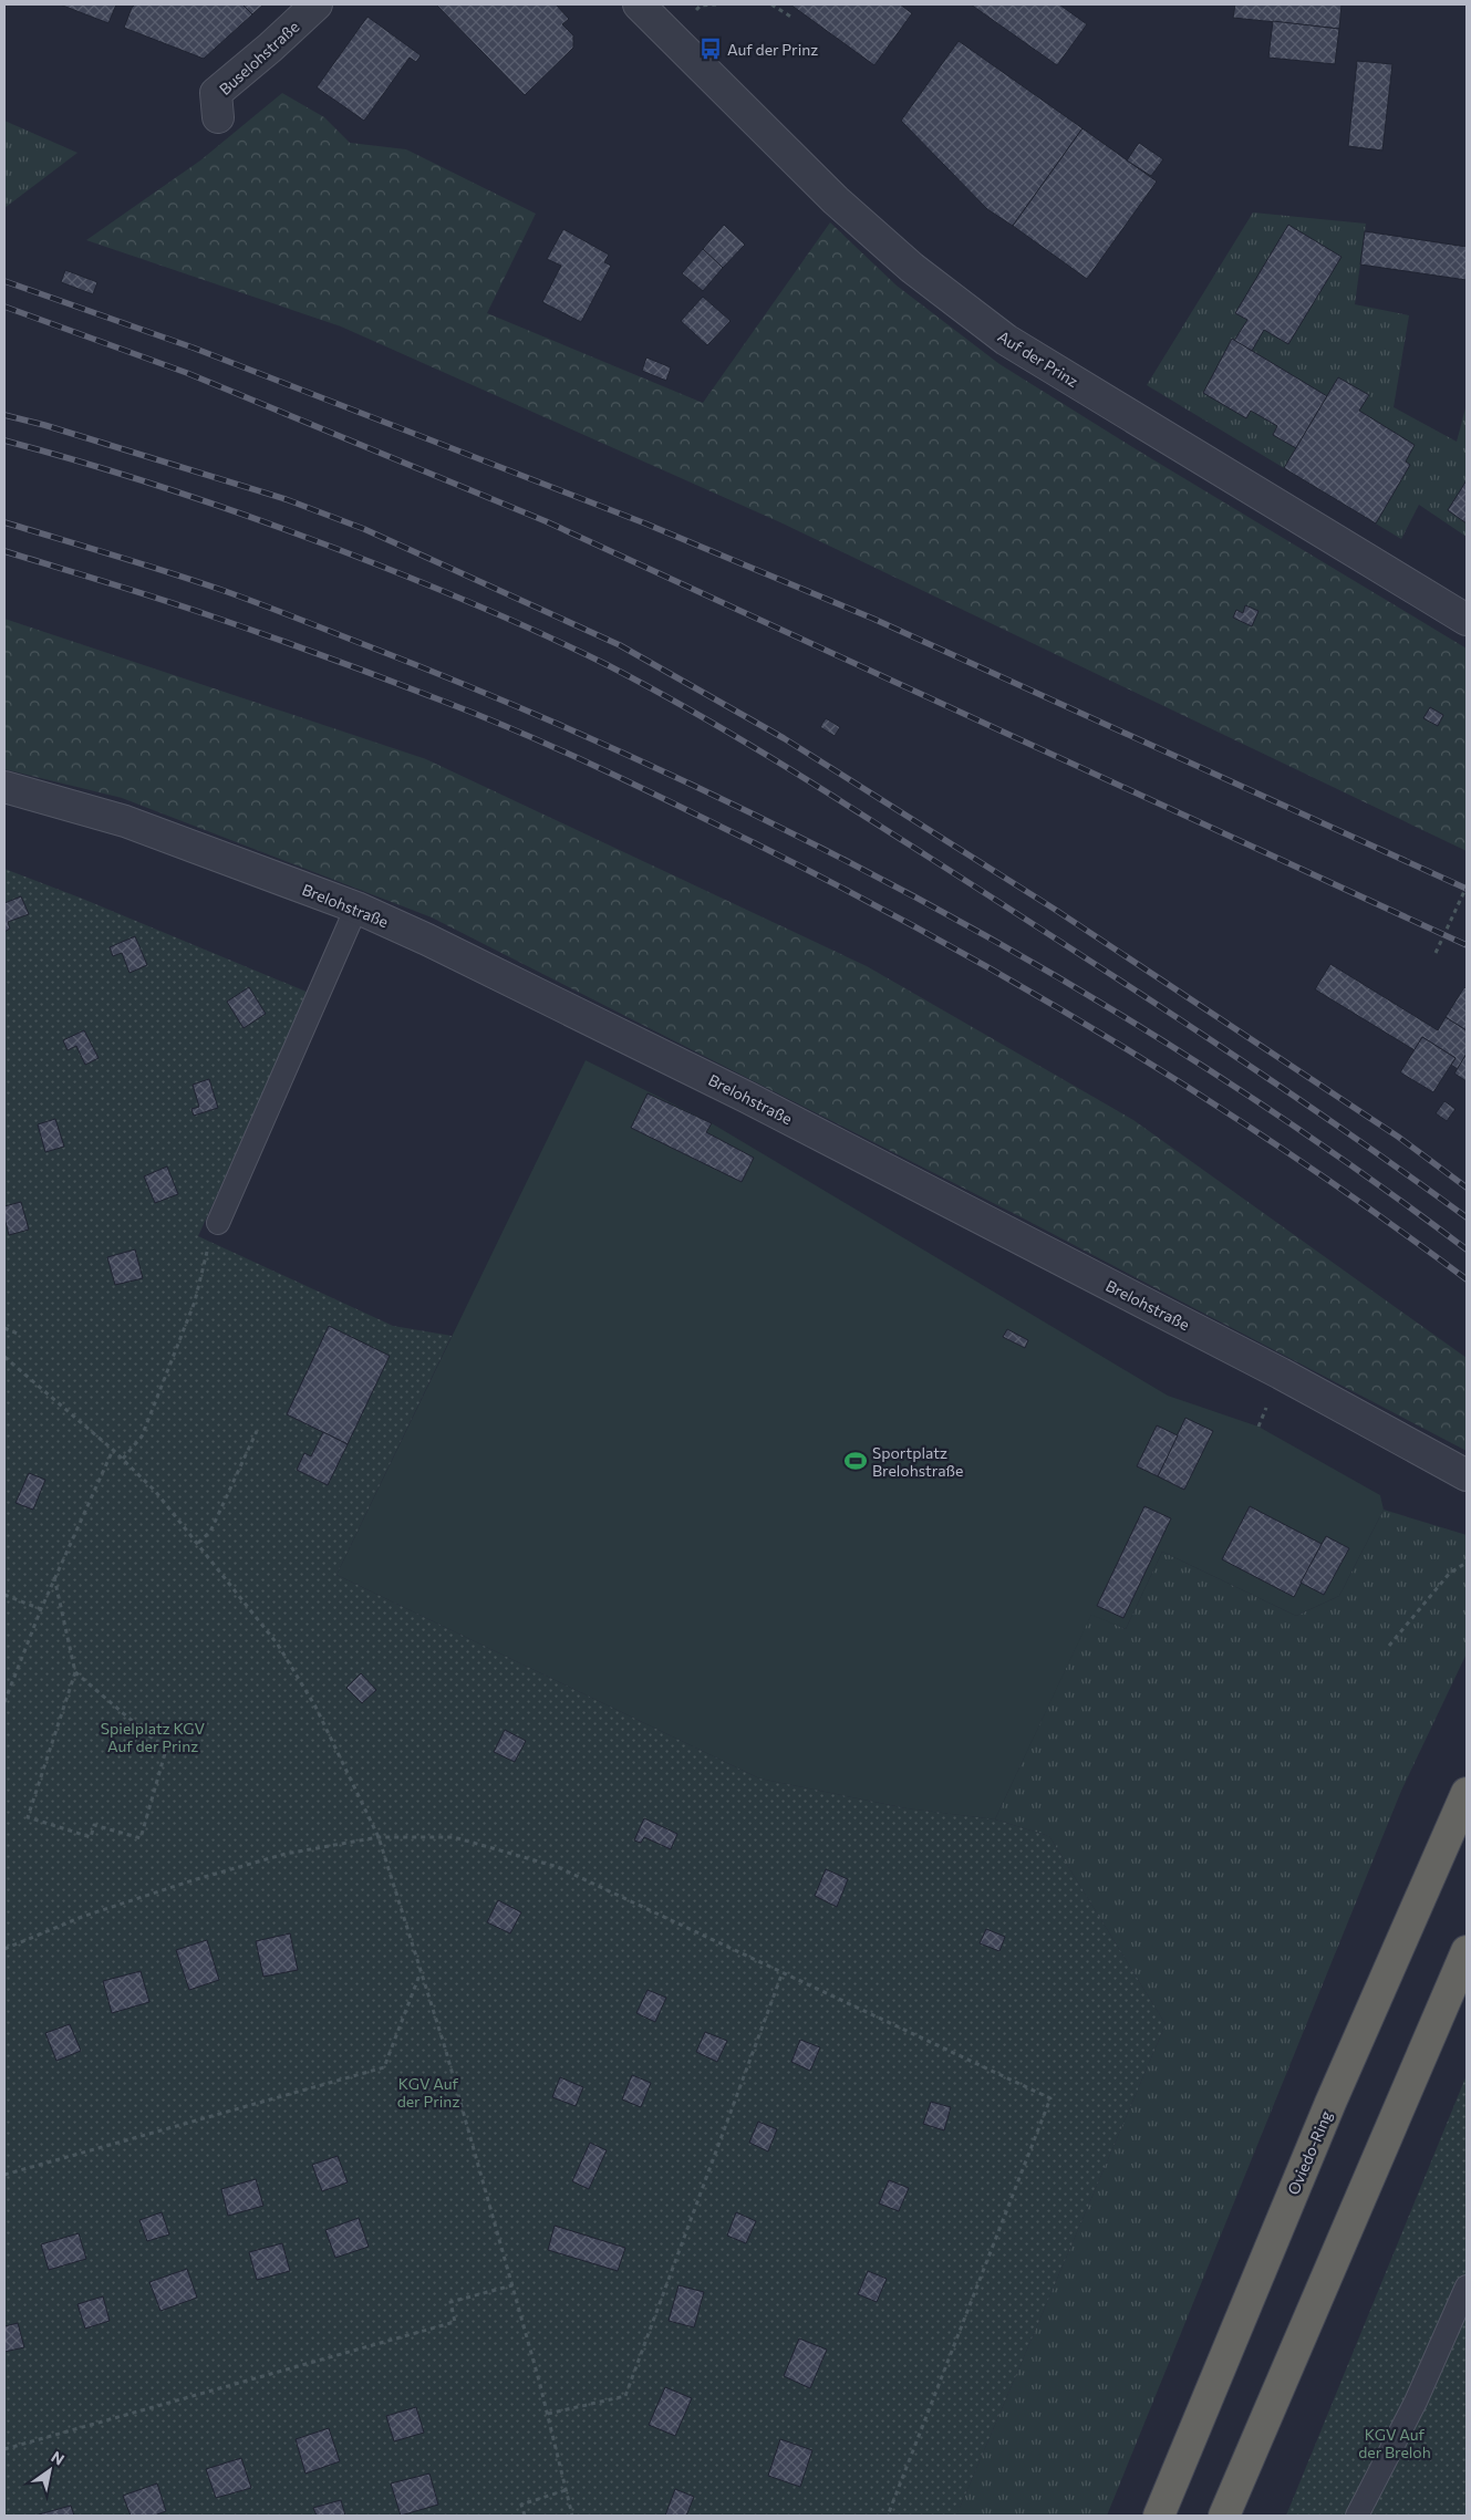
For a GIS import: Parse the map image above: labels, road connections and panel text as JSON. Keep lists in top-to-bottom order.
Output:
{
  "streets": {
    "highway": ["Oviedo-Ring"],
    "street": ["Buselohstraße", "Auf der Prinz", "Brelohstraße"]
  },
  "parks": ["Spielplatz KGV Auf der Prinz", "KGV Auf der Prinz", "KGV Auf der Breloh"],
  "places": {
    "bus stop": ["Auf der Prinz"],
    "sports": ["Sportplatz Brelohstraße"]
  },
  "north": "top right"
}
